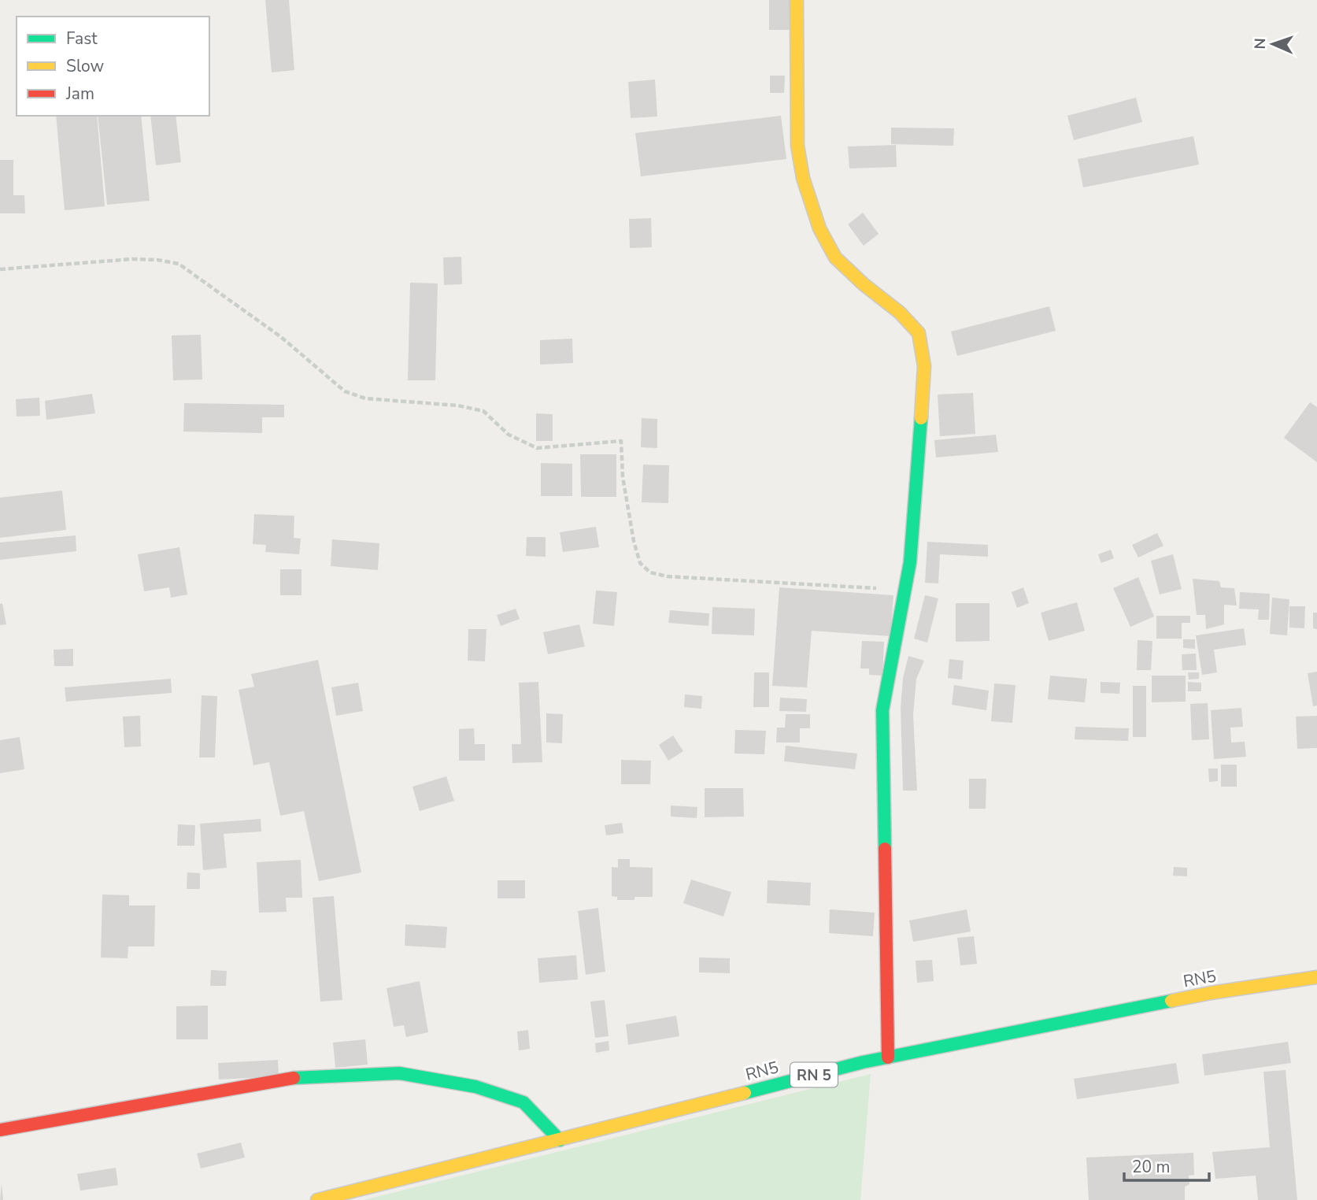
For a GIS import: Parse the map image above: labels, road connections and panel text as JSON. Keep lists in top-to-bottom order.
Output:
{
  "streets": {
    "street": ["RN5", "RN 5"]
  },
  "legend": ["Fast", "Slow", "Jam"],
  "scale_bar": "20 m",
  "north": "left"
}
